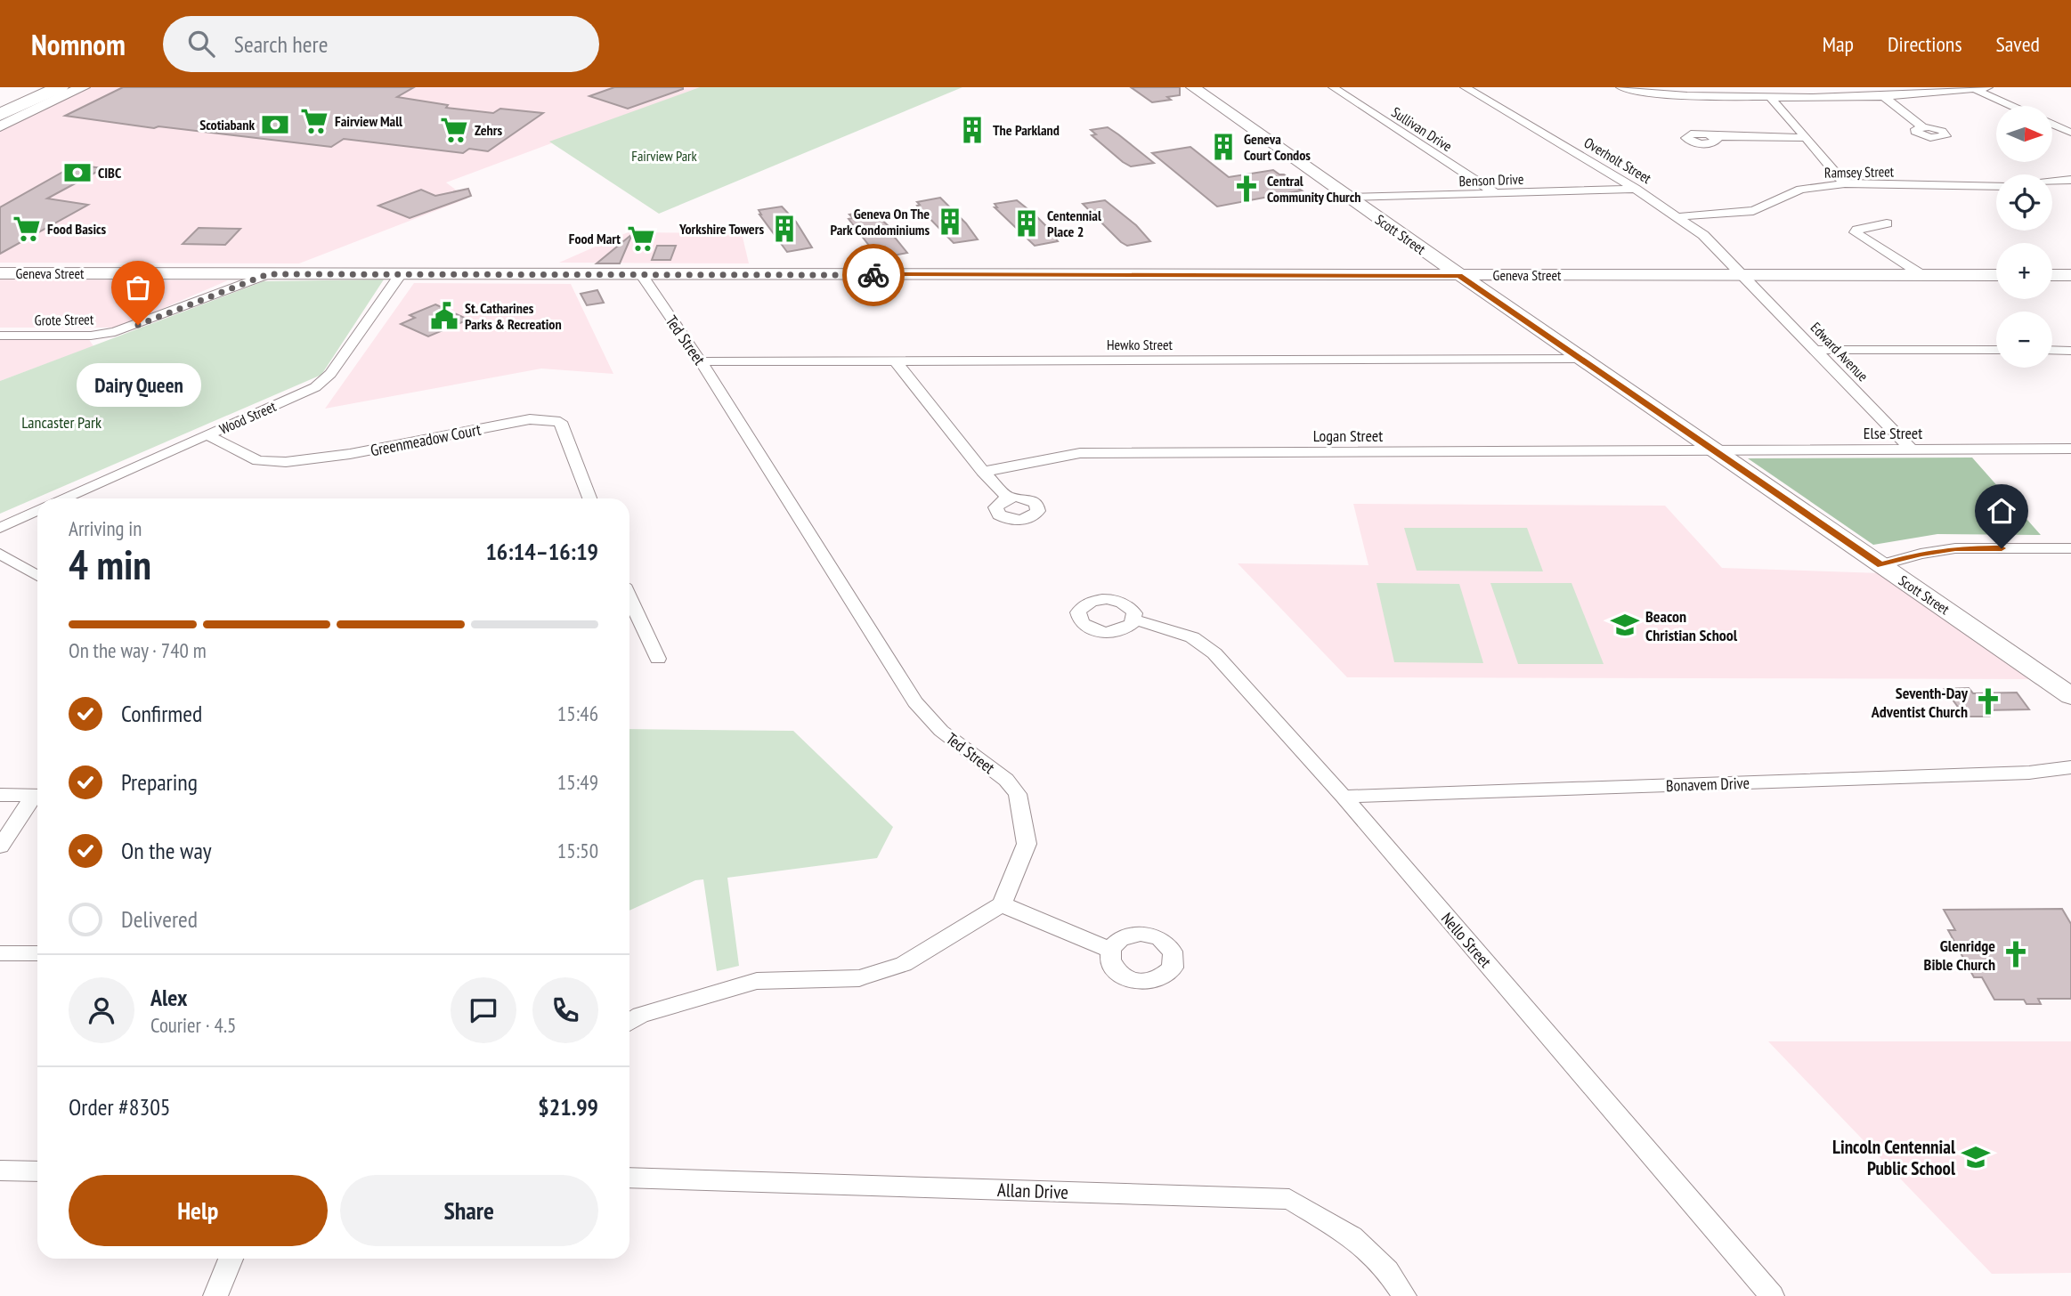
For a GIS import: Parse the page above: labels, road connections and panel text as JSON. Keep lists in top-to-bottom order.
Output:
{
  "streets": {
    "main road": ["Scott Street", "Geneva Street"],
    "street": [
      "Sullivan Drive",
      "Overholt Street",
      "Ramsey Street",
      "Benson Drive",
      "Grote Street",
      "Ted Street",
      "Hewko Street",
      "Edward Avenue",
      "Wood Street",
      "Else Street",
      "Logan Street",
      "Greenmeadow Court",
      "Bonavem Drive",
      "Nello Street",
      "Allan Drive"
    ]
  },
  "crossings": [
    ["Sullivan Drive", "Benson Drive"],
    ["Overholt Street", "Ramsey Street"],
    ["Overholt Street", "Benson Drive"],
    ["Overholt Street", "Geneva Street"],
    ["Overholt Street", "Edward Avenue"],
    ["Benson Drive", "Scott Street"],
    ["Scott Street", "Geneva Street"],
    ["Scott Street", "Hewko Street"],
    ["Scott Street", "Else Street"],
    ["Scott Street", "Logan Street"],
    ["Geneva Street", "Grote Street"],
    ["Geneva Street", "Ted Street"],
    ["Geneva Street", "Edward Avenue"],
    ["Geneva Street", "Wood Street"],
    ["Ted Street", "Hewko Street"],
    ["Edward Avenue", "Else Street"],
    ["Wood Street", "Greenmeadow Court"],
    ["Else Street", "Logan Street"],
    ["Bonavem Drive", "Nello Street"]
  ],
  "parks": ["Fairview Park", "Lancaster Park"],
  "places": {
    "supermarket": [
      "Fairview Mall",
      "Zehrs",
      "Food Basics",
      "Food Mart"
    ],
    "bank": ["Scotiabank", "CIBC"],
    "building": [
      "The Parkland",
      "Geneva Court Condos",
      "Geneva On The Park Condominiums",
      "Centennial Place 2",
      "Yorkshire Towers"
    ],
    "church": ["Central Community Church", "Seventh-Day Adventist Church", "Glenridge Bible Church"],
    "public building": ["St. Catharines Parks & Recreation"],
    "other": ["Dairy Queen"],
    "school or university": ["Beacon Christian School", "Lincoln Centennial Public School"]
  },
  "north": "right",
  "page": {
    "header": "Nomnom",
    "search": "Search here",
    "nav": ["Map", "Directions", "Saved"],
    "map_buttons": ["+", "−"],
    "bubble": "Dairy Queen",
    "heading": ["4 min", "Arriving in", "16:14–16:19"],
    "panel": [
      "Alex",
      "Courier · 4.5",
      "Order #8305",
      "$21.99"
    ],
    "bar": "On the way · 740 m",
    "list": [
      ["Confirmed", "15:46"],
      ["Preparing", "15:49"],
      ["On the way", "15:50"],
      "Delivered"
    ],
    "buttons": ["Help", "Share"]
  }
}
